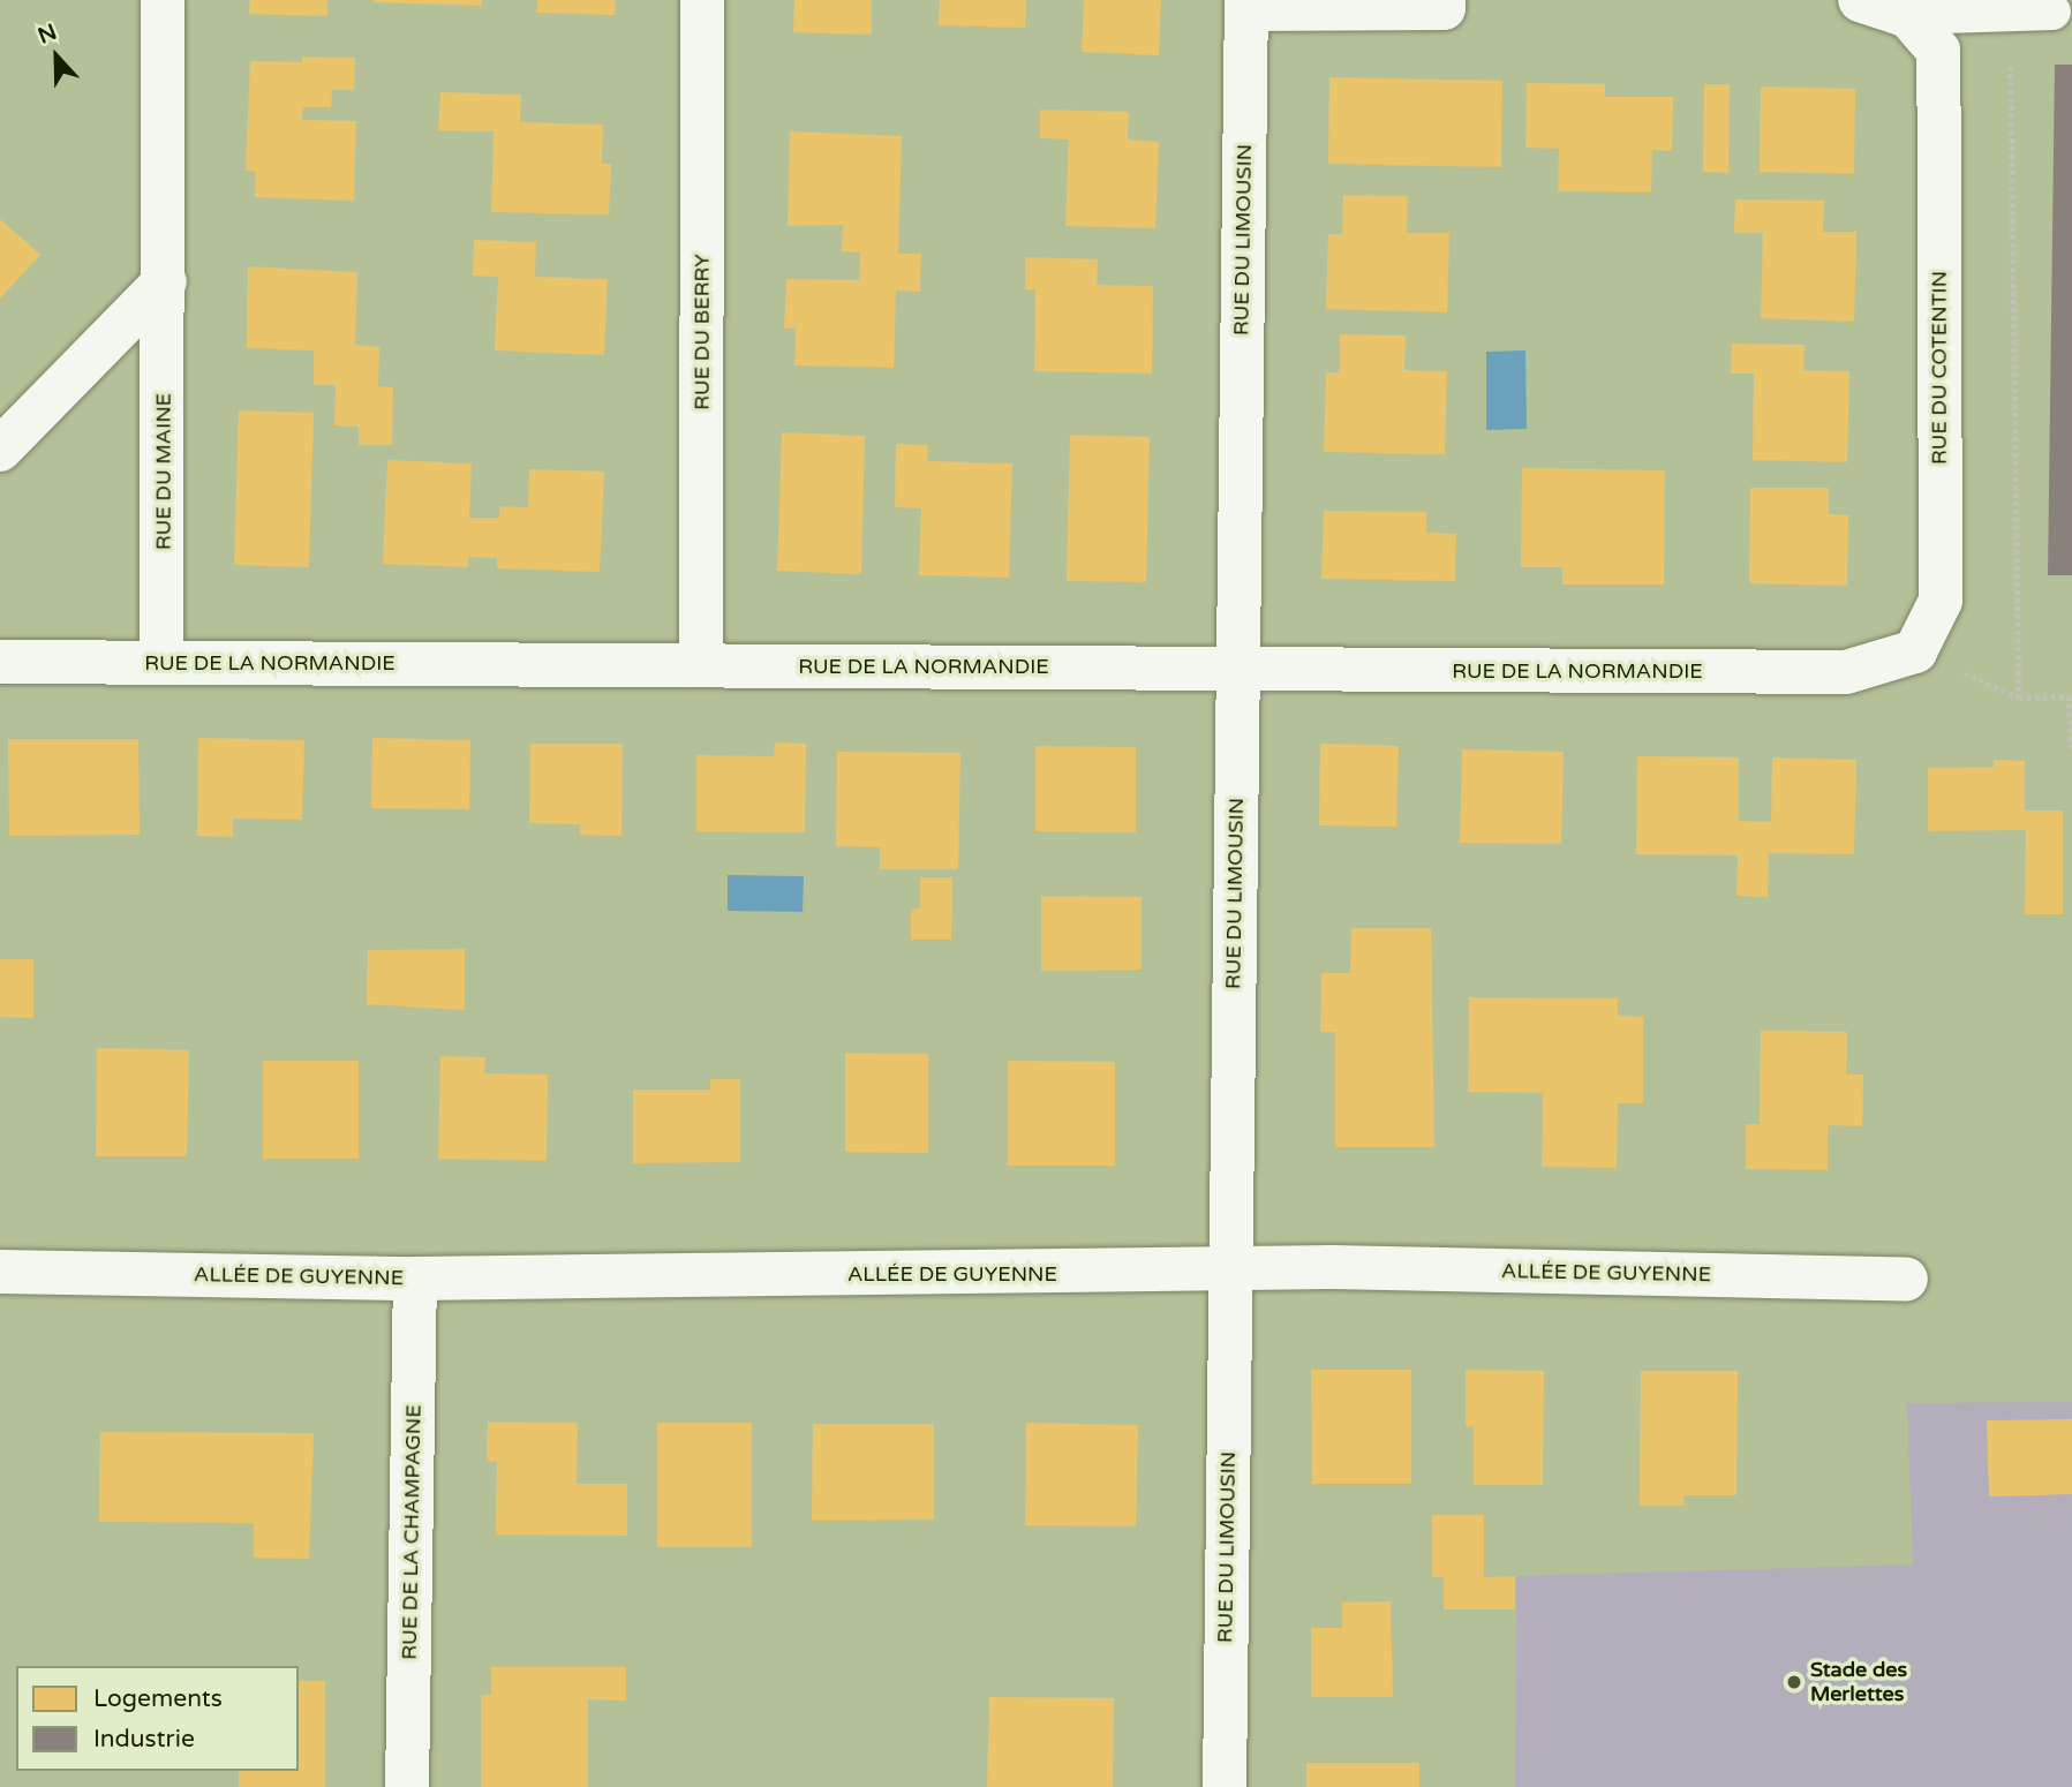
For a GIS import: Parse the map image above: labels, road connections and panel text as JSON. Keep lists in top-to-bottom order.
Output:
{
  "streets": {
    "street": [
      "RUE DU LIMOUSIN",
      "RUE DU BERRY",
      "RUE DU COTENTIN",
      "RUE DU MAINE",
      "RUE DE LA NORMANDIE",
      "ALLÉE DE GUYENNE",
      "RUE DE LA CHAMPAGNE"
    ]
  },
  "crossings": [
    ["RUE DU LIMOUSIN", "RUE DE LA NORMANDIE"],
    ["RUE DU LIMOUSIN", "ALLÉE DE GUYENNE"],
    ["RUE DU BERRY", "RUE DE LA NORMANDIE"],
    ["RUE DU COTENTIN", "RUE DE LA NORMANDIE"],
    ["RUE DU MAINE", "RUE DE LA NORMANDIE"],
    ["ALLÉE DE GUYENNE", "RUE DE LA CHAMPAGNE"]
  ],
  "places": ["Stade des Merlettes"],
  "legend": ["Logements", "Industrie"],
  "north": "top"
}
